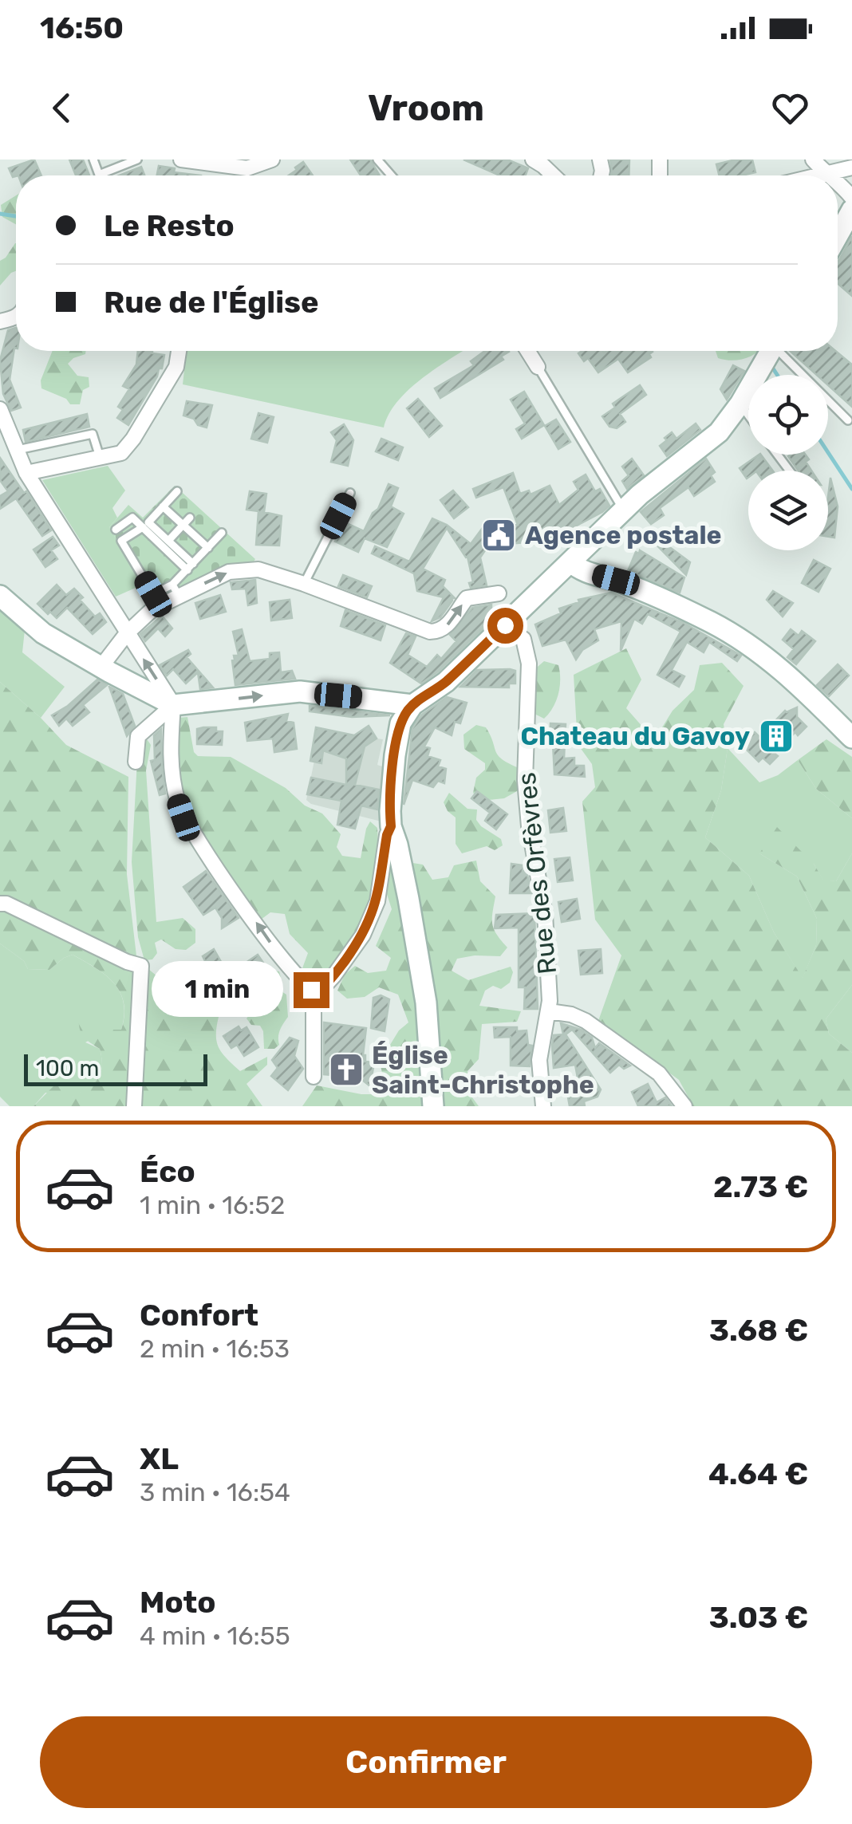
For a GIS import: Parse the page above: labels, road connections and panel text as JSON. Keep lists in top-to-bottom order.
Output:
{
  "streets": {
    "street": ["Rue des Orfèvres"]
  },
  "places": {
    "public building": ["Agence postale"],
    "building": ["Chateau du Gavoy"],
    "church": ["Église Saint-Christophe"]
  },
  "scale_bar": "100 m",
  "page": {
    "status": "16:50",
    "header": "Vroom",
    "banner": ["Le Resto", "Rue de l'Église"],
    "bubble": "1 min",
    "scale": "100 m",
    "list": [
      {
        "name": "Éco",
        "note": "1 min · 16:52",
        "value": "2.73 €"
      },
      {
        "name": "Confort",
        "note": "2 min · 16:53",
        "value": "3.68 €"
      },
      {
        "name": "XL",
        "note": "3 min · 16:54",
        "value": "4.64 €"
      },
      {
        "name": "Moto",
        "note": "4 min · 16:55",
        "value": "3.03 €"
      }
    ],
    "buttons": "Confirmer"
  }
}
